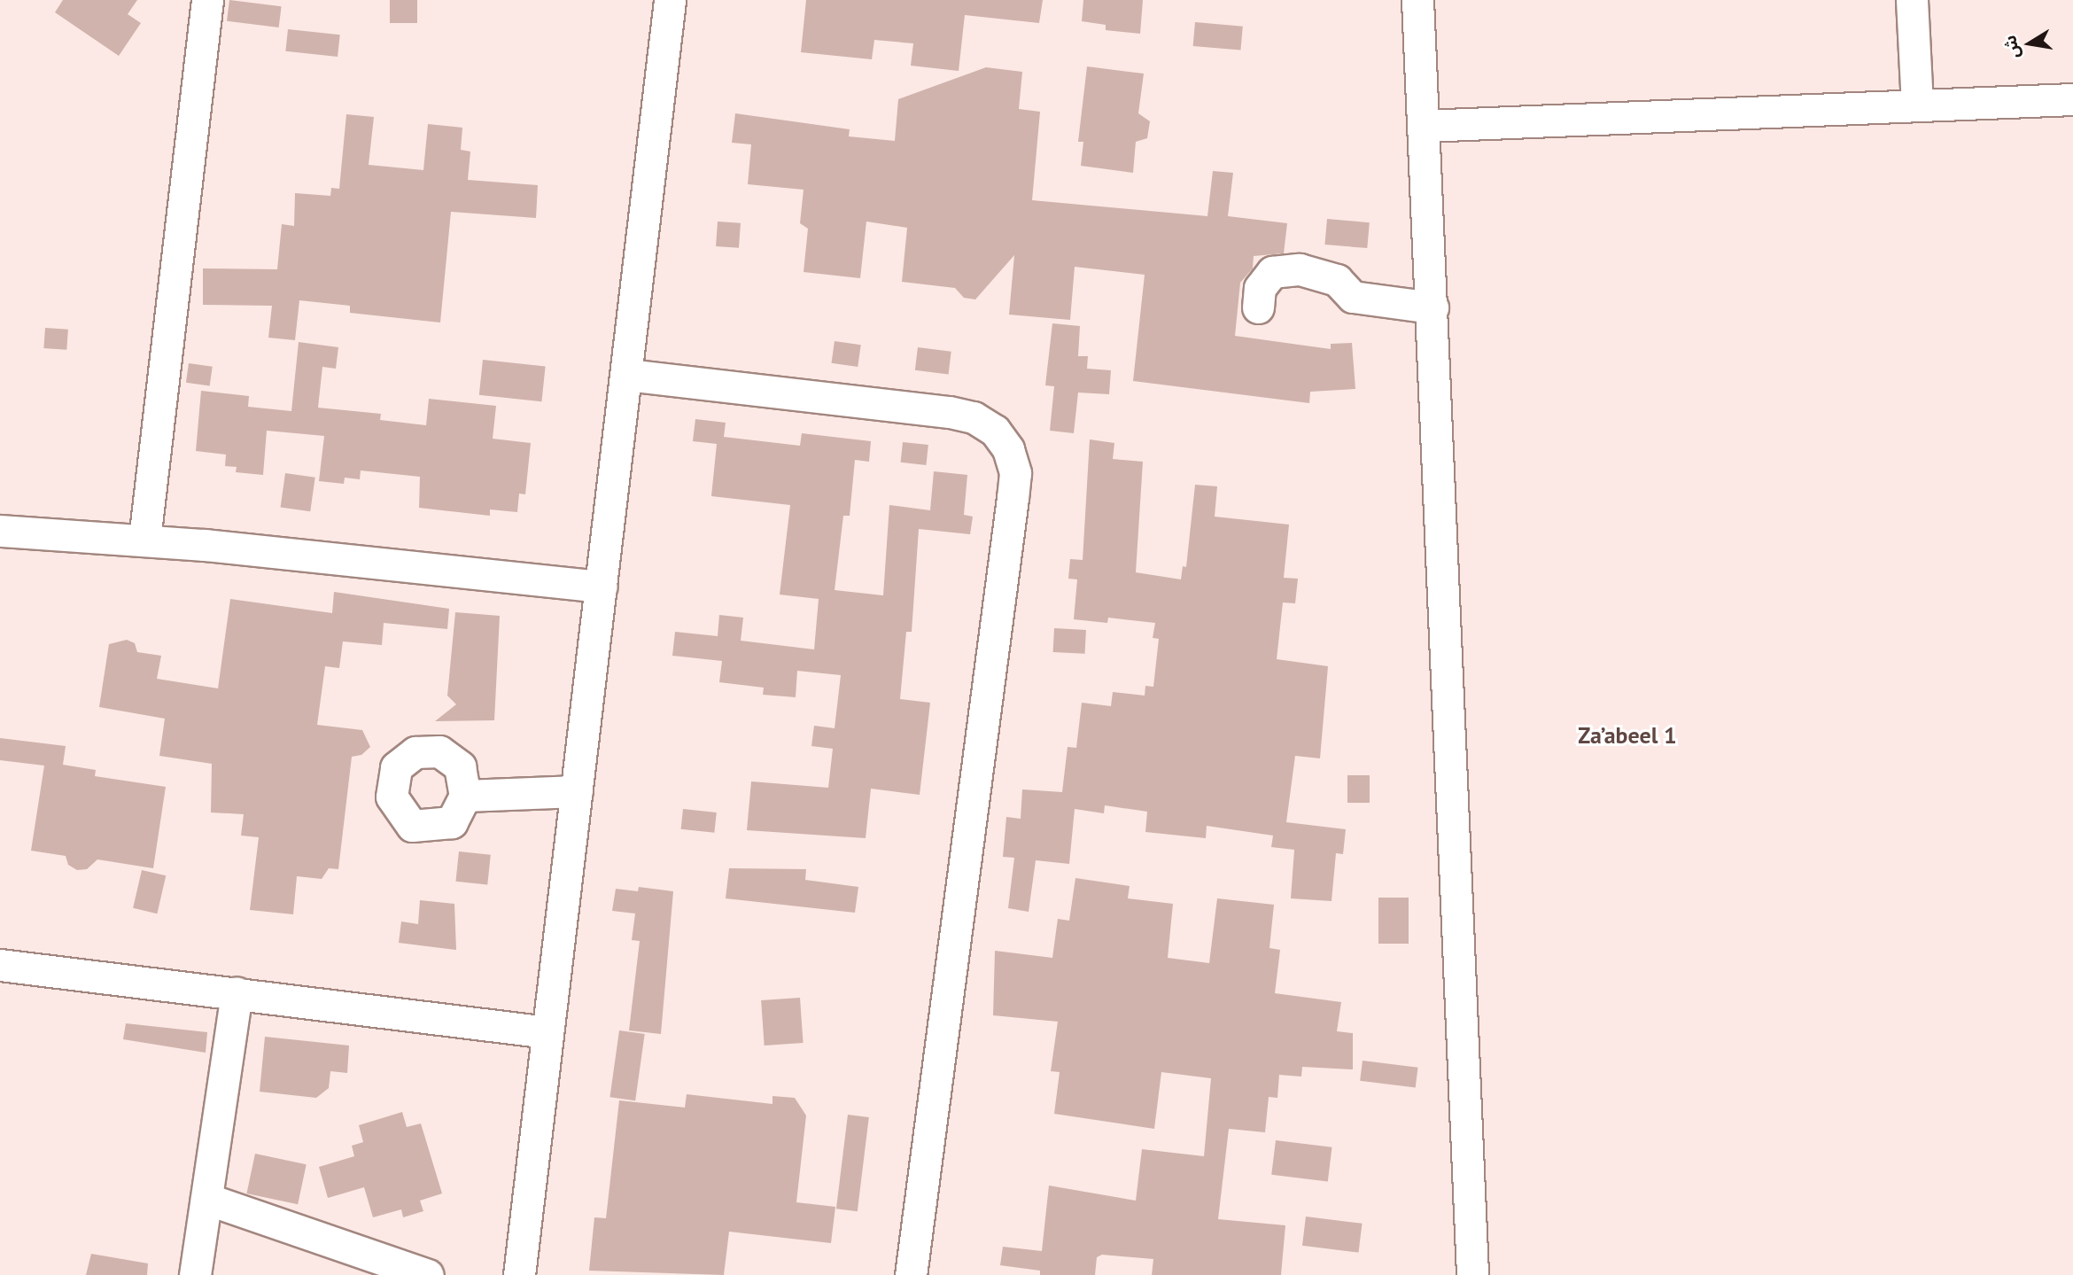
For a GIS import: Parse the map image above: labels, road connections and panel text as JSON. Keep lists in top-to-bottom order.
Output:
{
  "districts": ["Za’abeel 1"],
  "north": "left"
}
